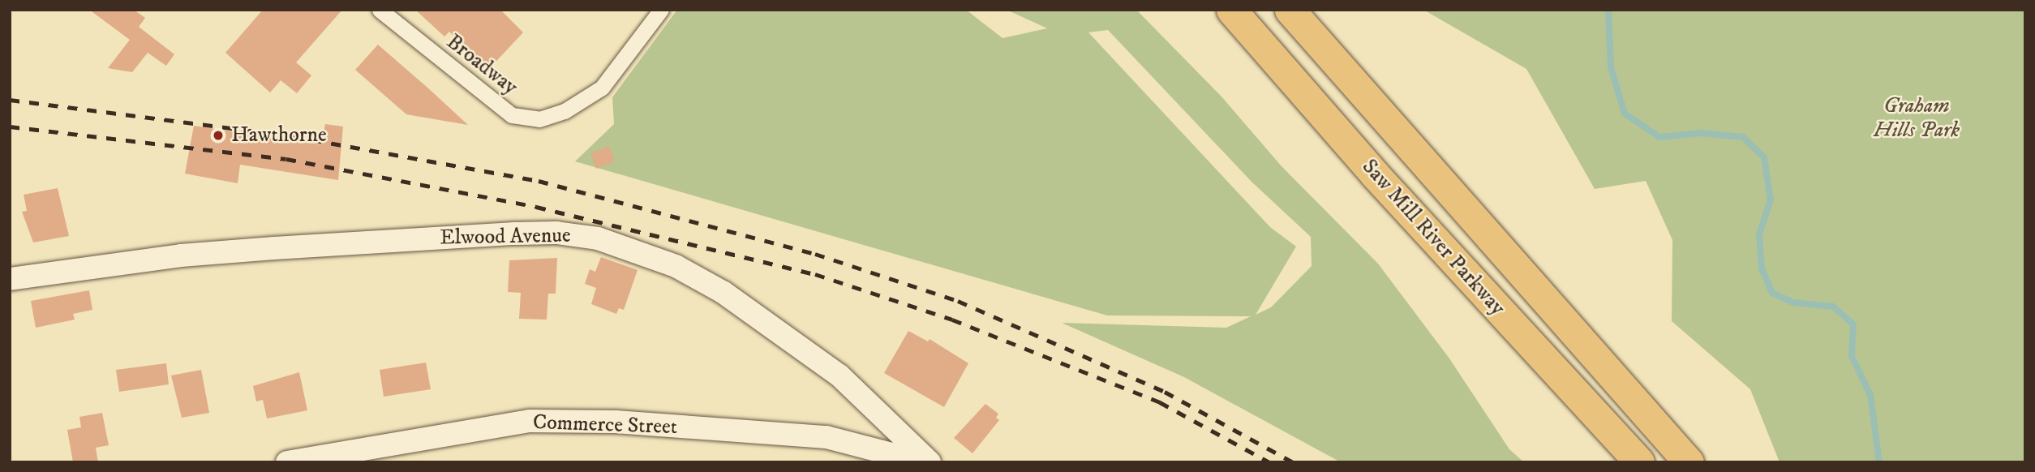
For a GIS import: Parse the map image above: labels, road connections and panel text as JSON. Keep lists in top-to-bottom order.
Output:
{
  "streets": {
    "highway": ["Saw Mill River Parkway"],
    "main road": ["Elwood Avenue", "Commerce Street"],
    "street": ["Broadway"]
  },
  "parks": ["Graham Hills Park"],
  "places": ["Hawthorne"]
}
